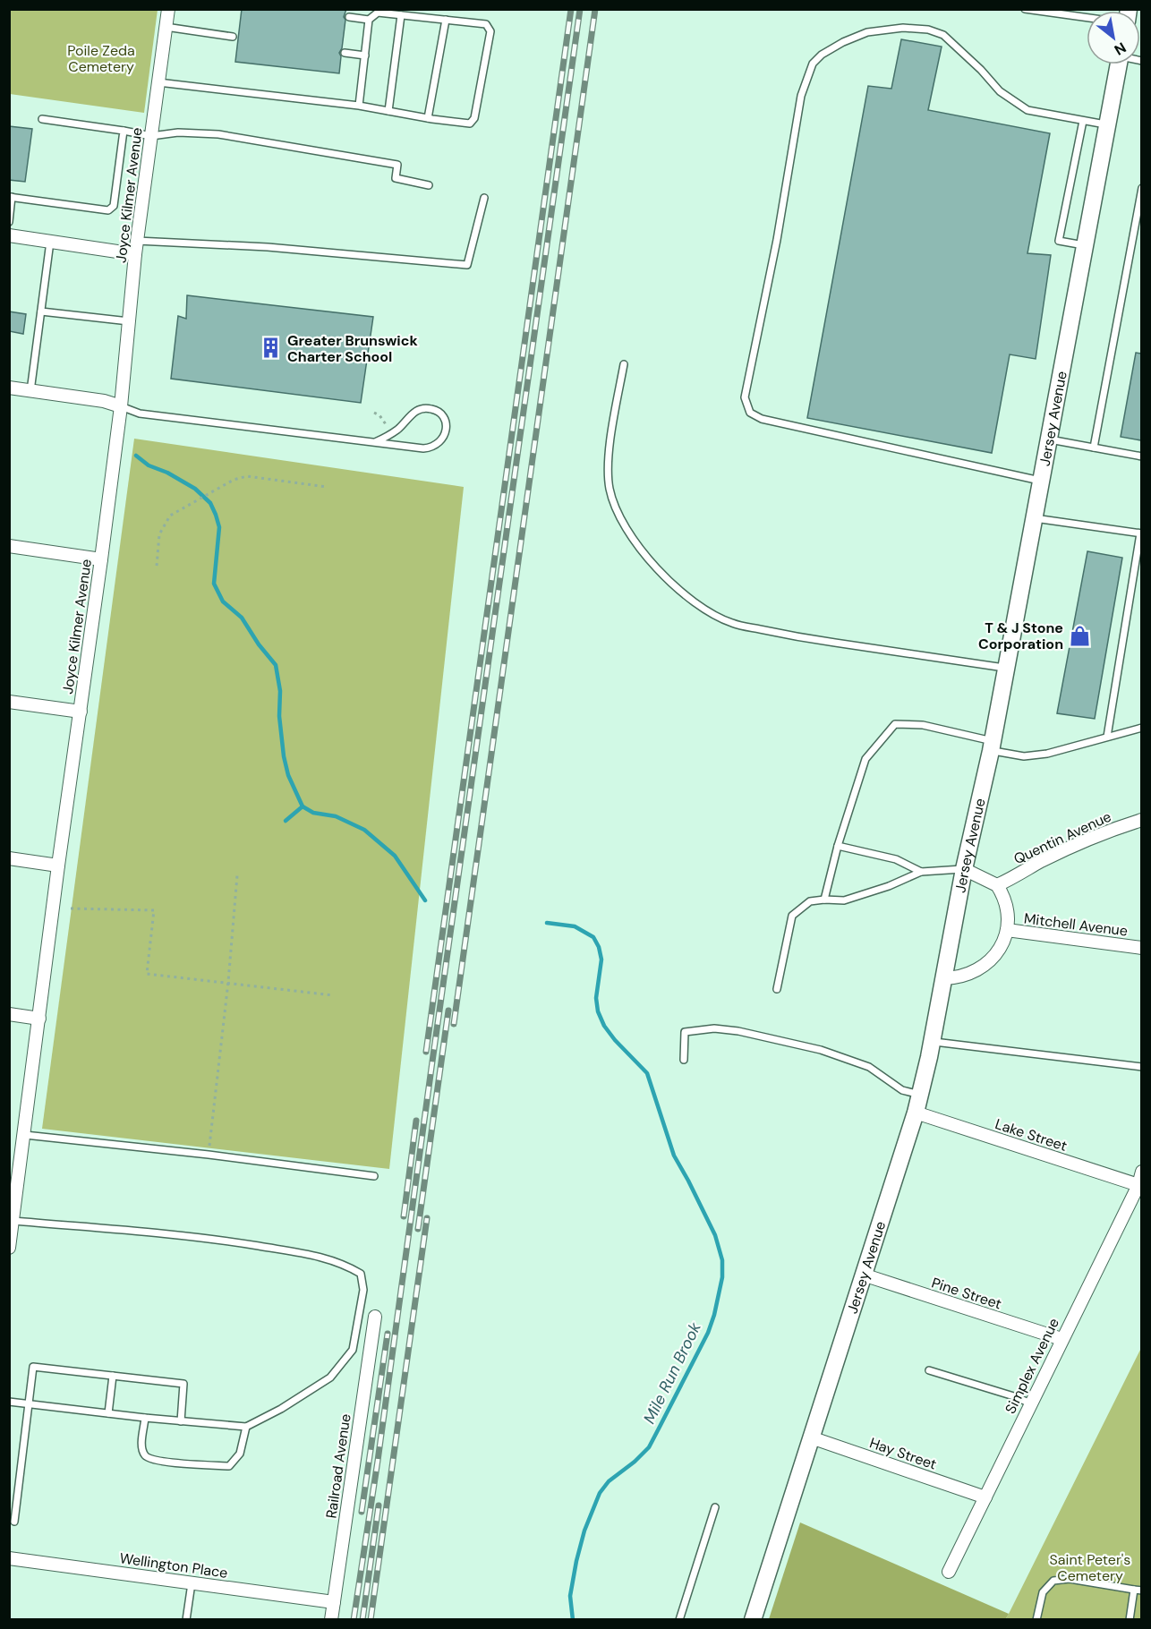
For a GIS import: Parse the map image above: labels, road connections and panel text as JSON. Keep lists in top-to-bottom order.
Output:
{
  "streets": {
    "street": [
      "Joyce Kilmer Avenue",
      "Jersey Avenue",
      "Quentin Avenue",
      "Mitchell Avenue",
      "Lake Street",
      "Pine Street",
      "Simplex Avenue",
      "Hay Street",
      "Railroad Avenue",
      "Wellington Place"
    ]
  },
  "crossings": [
    ["Jersey Avenue", "Lake Street"],
    ["Jersey Avenue", "Pine Street"],
    ["Jersey Avenue", "Hay Street"],
    ["Lake Street", "Simplex Avenue"],
    ["Pine Street", "Simplex Avenue"],
    ["Simplex Avenue", "Hay Street"],
    ["Railroad Avenue", "Wellington Place"]
  ],
  "water": ["Mile Run Brook"],
  "parks": ["Poile Zeda Cemetery", "Saint Peter's Cemetery"],
  "places": {
    "building": ["Greater Brunswick Charter School"],
    "shop": ["T & J Stone Corporation"]
  },
  "north": "bottom right"
}
